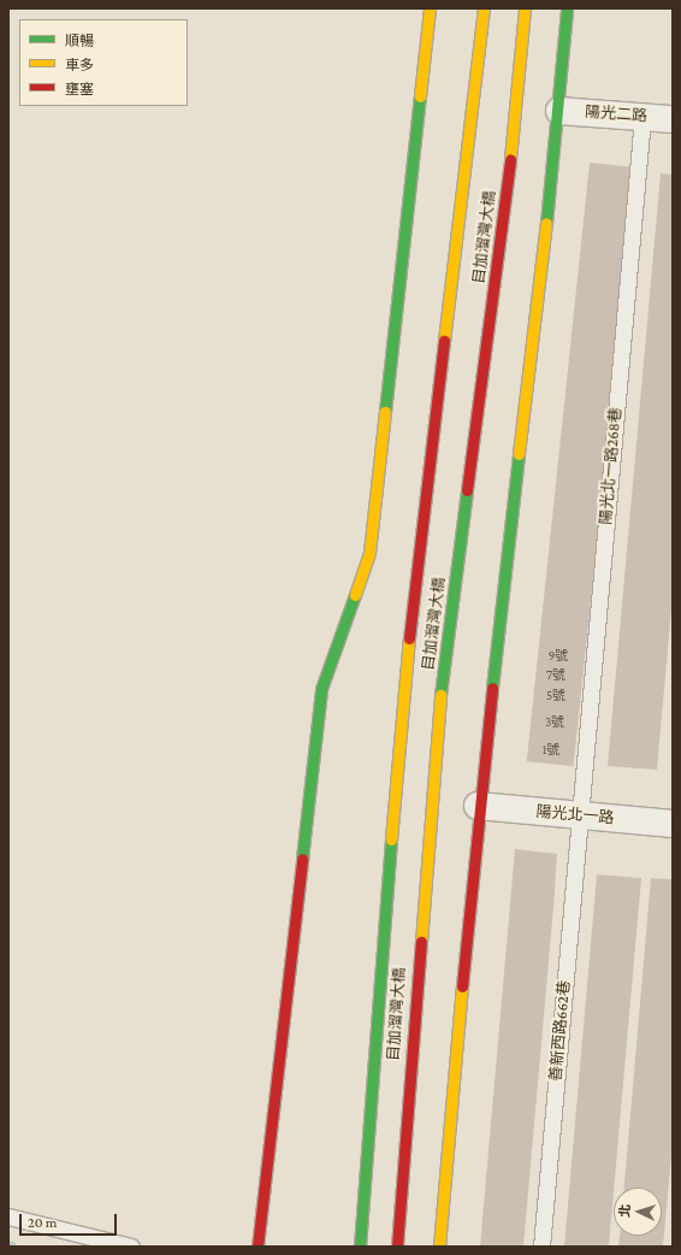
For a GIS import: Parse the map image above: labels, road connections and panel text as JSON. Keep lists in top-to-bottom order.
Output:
{
  "streets": {
    "street": ["陽光二路", "目加溜灣大橋", "陽光北一路"],
    "lane": ["陽光北一路268巷", "善新西路662巷"]
  },
  "crossings": [
    ["陽光二路", "陽光北一路268巷"],
    ["陽光北一路268巷", "陽光北一路"],
    ["陽光北一路268巷", "善新西路662巷"],
    ["陽光北一路", "善新西路662巷"]
  ],
  "house_numbers": [
    "9號",
    "7號",
    "5號",
    "3號",
    "1號"
  ],
  "legend": ["順暢", "車多", "壅塞"],
  "scale_bar": "20 m",
  "north": "left"
}
